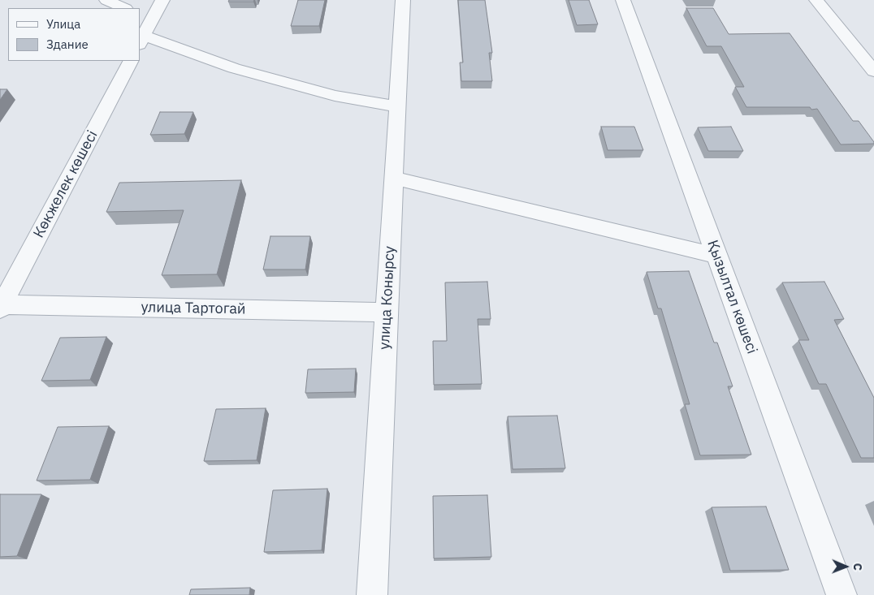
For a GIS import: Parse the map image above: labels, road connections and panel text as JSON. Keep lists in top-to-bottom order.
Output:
{
  "streets": {
    "street": [
      "Көкжелек көшесі",
      "Қызылтал көшесі",
      "улица Конырсу",
      "улица Тартогай"
    ]
  },
  "crossings": [
    ["Көкжелек көшесі", "улица Тартогай"],
    ["улица Конырсу", "улица Тартогай"]
  ],
  "legend": ["Улица", "Здание"],
  "north": "right"
}
